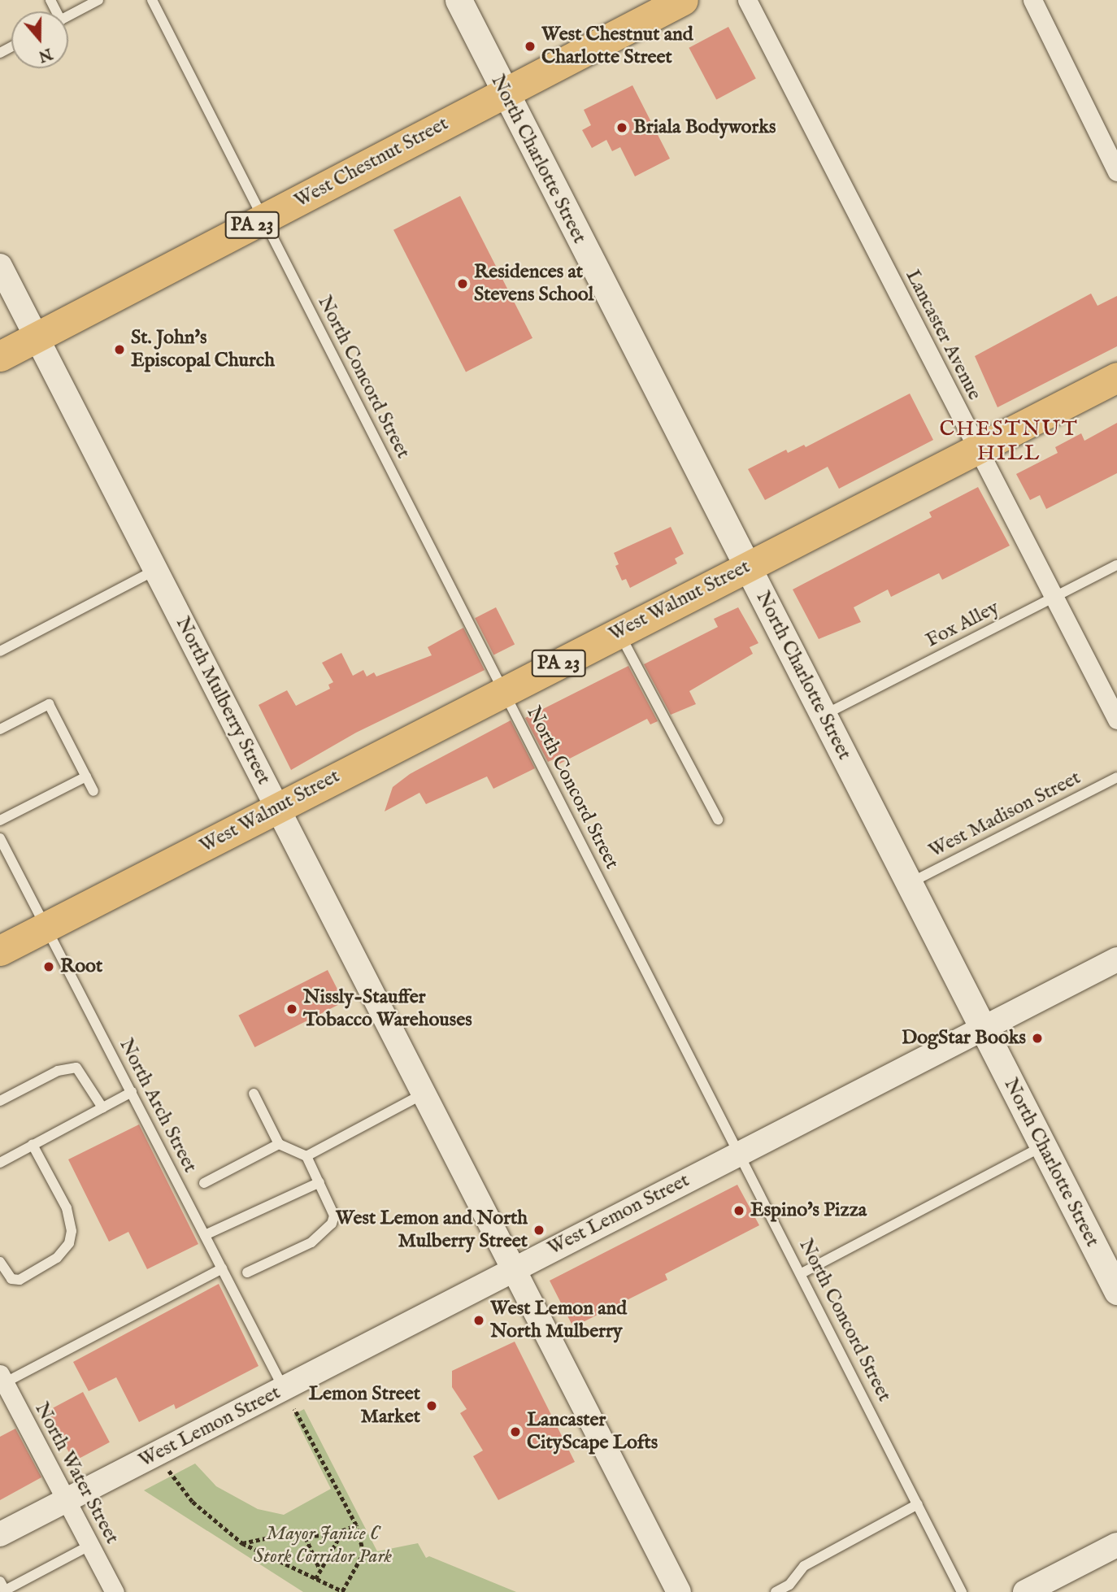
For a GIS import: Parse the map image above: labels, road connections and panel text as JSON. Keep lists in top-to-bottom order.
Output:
{
  "streets": {
    "main road": [
      "North Charlotte Street",
      "West Chestnut Street",
      "PA 23",
      "West Walnut Street"
    ],
    "street": [
      "Lancaster Avenue",
      "North Mulberry Street",
      "West Lemon Street",
      "North Water Street"
    ],
    "lane": [
      "North Concord Street",
      "Fox Alley",
      "West Madison Street",
      "North Arch Street"
    ]
  },
  "crossings": [
    ["North Charlotte Street", "West Chestnut Street"],
    ["North Charlotte Street", "West Walnut Street"],
    ["North Charlotte Street", "Fox Alley"],
    ["North Charlotte Street", "West Madison Street"],
    ["North Charlotte Street", "West Lemon Street"],
    ["West Chestnut Street", "North Concord Street"],
    ["West Chestnut Street", "North Mulberry Street"],
    ["Lancaster Avenue", "West Walnut Street"],
    ["Lancaster Avenue", "Fox Alley"],
    ["North Concord Street", "West Walnut Street"],
    ["North Concord Street", "West Lemon Street"],
    ["West Walnut Street", "North Mulberry Street"],
    ["West Walnut Street", "North Arch Street"],
    ["North Mulberry Street", "West Lemon Street"],
    ["North Arch Street", "West Lemon Street"],
    ["West Lemon Street", "North Water Street"]
  ],
  "districts": ["CHESTNUT HILL"],
  "parks": ["Mayor Janice C Stork Corridor Park"],
  "places": [
    "West Chestnut and Charlotte Street",
    "Briala Bodyworks",
    "Residences at Stevens School",
    "St. John's Episcopal Church",
    "Root",
    "Nissly-Stauffer Tobacco Warehouses",
    "DogStar Books",
    "Espino's Pizza",
    "West Lemon and North Mulberry Street",
    "West Lemon and North Mulberry",
    "Lemon Street Market",
    "Lancaster CityScape Lofts"
  ],
  "north": "bottom"
}
